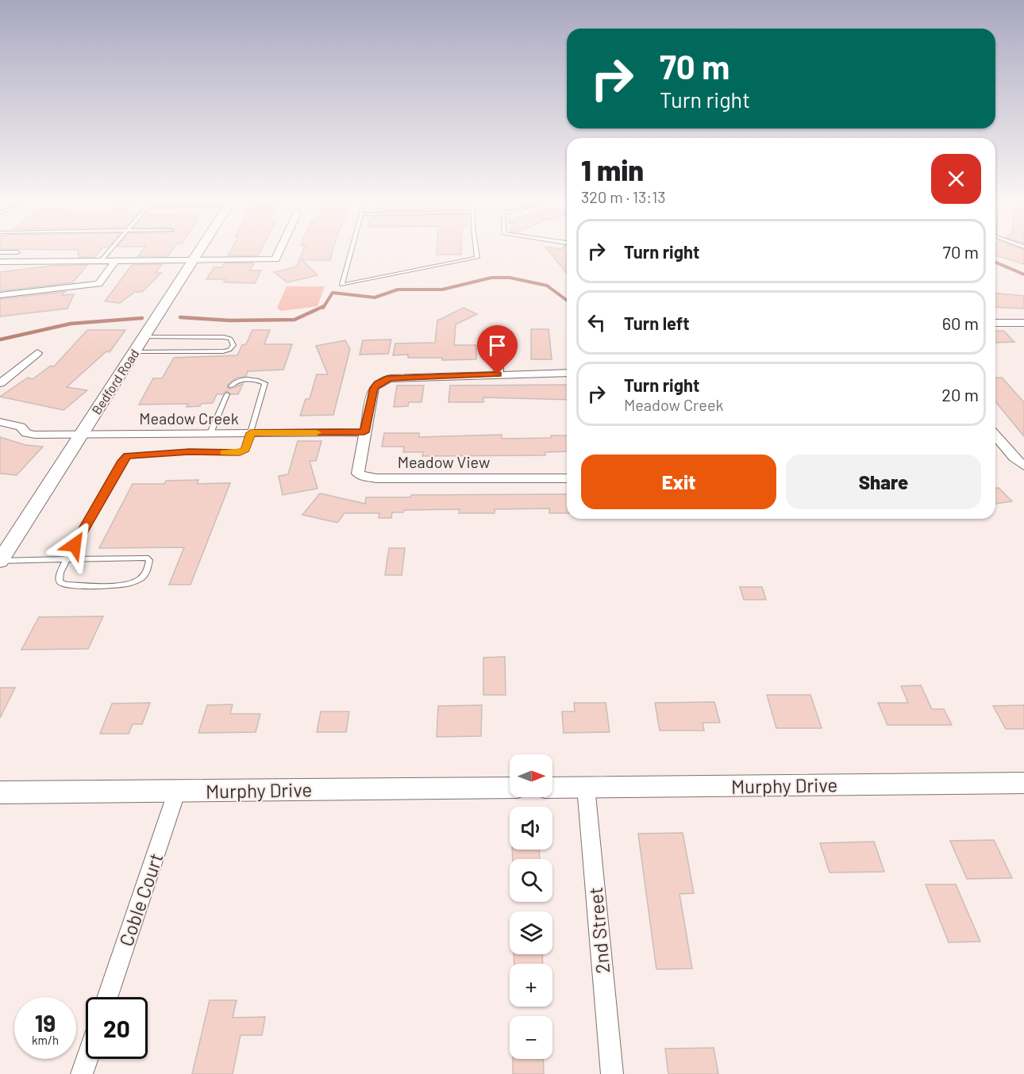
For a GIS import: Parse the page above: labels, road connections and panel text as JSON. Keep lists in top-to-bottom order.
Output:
{
  "streets": {
    "main road": ["Bedford Road", "Murphy Drive"],
    "street": [
      "Meadow Creek",
      "Meadow View",
      "Coble Court",
      "2nd Street"
    ]
  },
  "crossings": [
    ["Bedford Road", "Meadow Creek"],
    ["Meadow Creek", "Meadow View"],
    ["Murphy Drive", "Coble Court"],
    ["Murphy Drive", "2nd Street"]
  ],
  "north": "right",
  "page": {
    "turn": ["70 m", "Turn right"],
    "heading": ["1 min", "320 m · 13:13"],
    "list": [
      {
        "name": "Turn right",
        "value": "70 m"
      },
      {
        "name": "Turn left",
        "value": "60 m"
      },
      {
        "name": "Turn right",
        "note": "Meadow Creek",
        "value": "20 m"
      }
    ],
    "buttons": ["Exit", "Share"],
    "map_buttons": ["+", "−"],
    "speed": "19 km/h",
    "limit": "20"
  }
}
